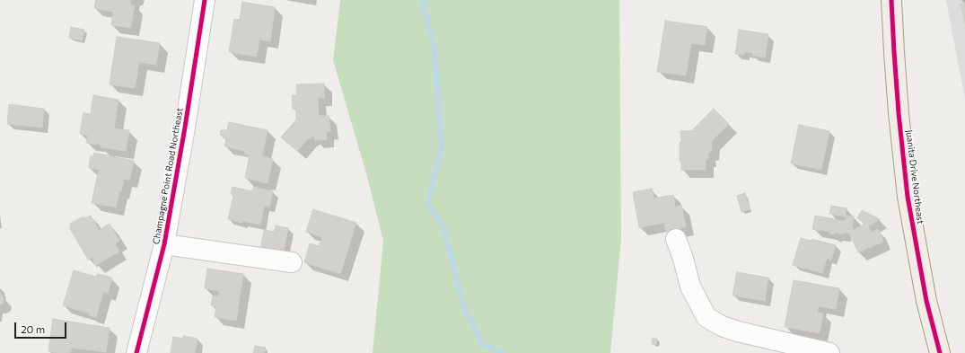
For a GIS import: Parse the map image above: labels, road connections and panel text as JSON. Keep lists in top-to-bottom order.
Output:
{
  "streets": {
    "main road": ["Juanita Drive Northeast"],
    "street": ["Champagne Point Road Northeast"]
  },
  "scale_bar": "20 m"
}
